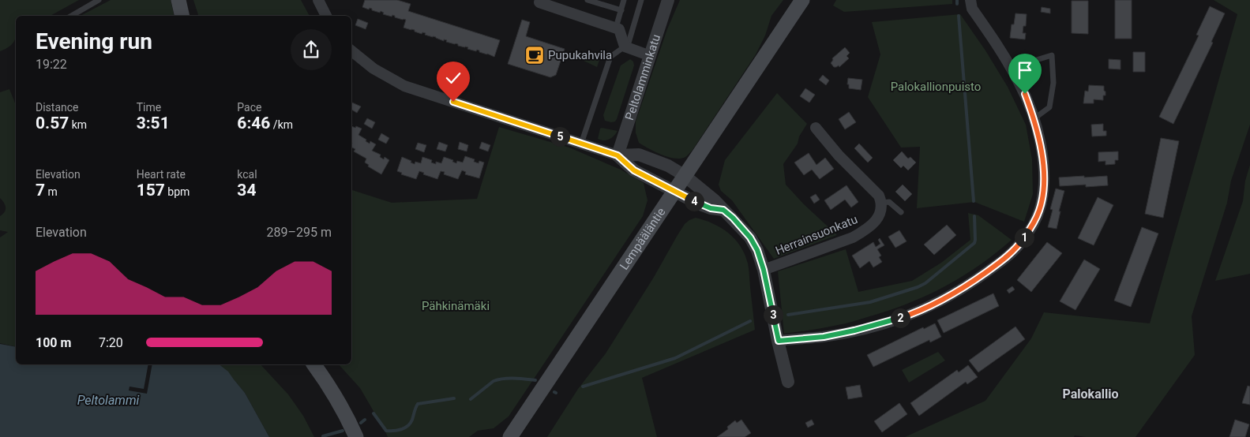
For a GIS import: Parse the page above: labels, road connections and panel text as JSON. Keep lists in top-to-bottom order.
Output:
{
  "streets": {
    "main road": ["Lempääläntie"],
    "street": ["Peltolamminkatu", "Herrainsuonkatu"]
  },
  "districts": ["Palokallio"],
  "water": ["Peltolammi"],
  "parks": ["Palokallionpuisto", "Pähkinämäki"],
  "places": {
    "cafe": ["Pupukahvila"]
  },
  "page": {
    "heading": ["Evening run", "19:22"],
    "stats": [
      ["Distance", "0.57 km"],
      ["Time", "3:51"],
      ["Pace", "6:46 /km"],
      ["Elevation", "7 m"],
      ["Heart rate", "157 bpm"],
      ["kcal", "34"]
    ],
    "pins": [
      "5",
      "4",
      "1",
      "3",
      "2"
    ],
    "chart": ["Elevation", "289–295 m"],
    "list": [
      {
        "name": "100 m",
        "note": "7:20"
      }
    ]
  }
}
